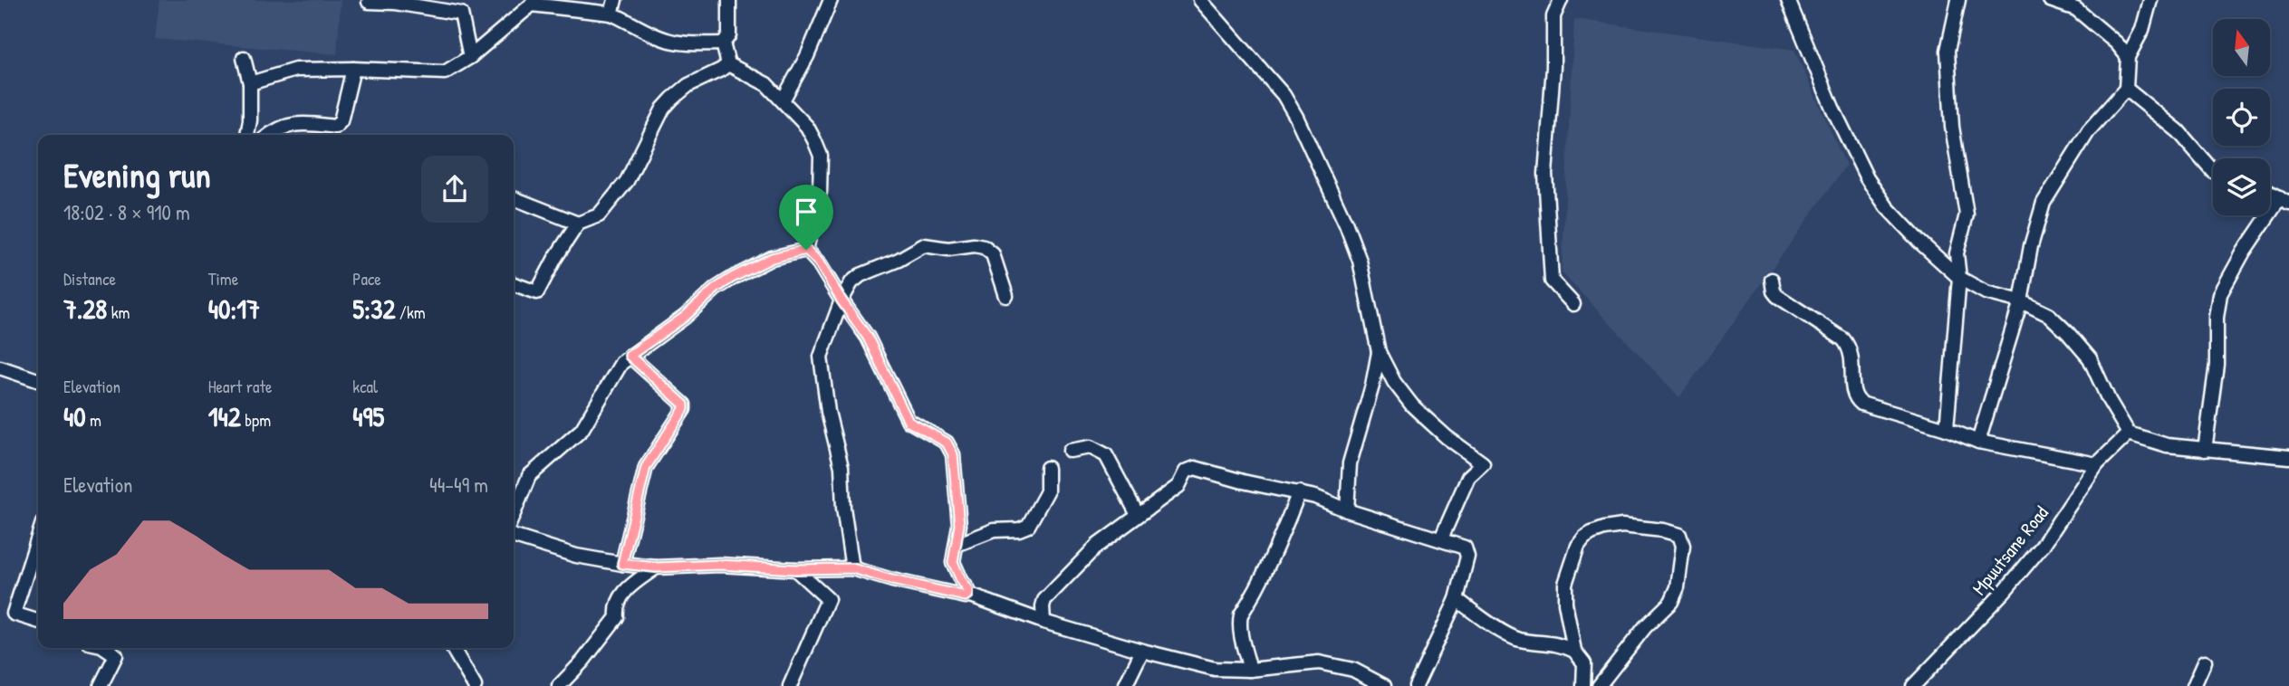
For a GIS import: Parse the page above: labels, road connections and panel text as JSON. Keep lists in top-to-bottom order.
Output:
{
  "streets": {
    "street": ["Mpuutsane Road"]
  },
  "north": "top",
  "page": {
    "heading": ["Evening run", "18:02 · 8 × 910 m"],
    "stats": [
      ["Distance", "7.28 km"],
      ["Time", "40:17"],
      ["Pace", "5:32 /km"],
      ["Elevation", "40 m"],
      ["Heart rate", "142 bpm"],
      ["kcal", "495"]
    ],
    "chart": ["Elevation", "44–49 m"]
  }
}
